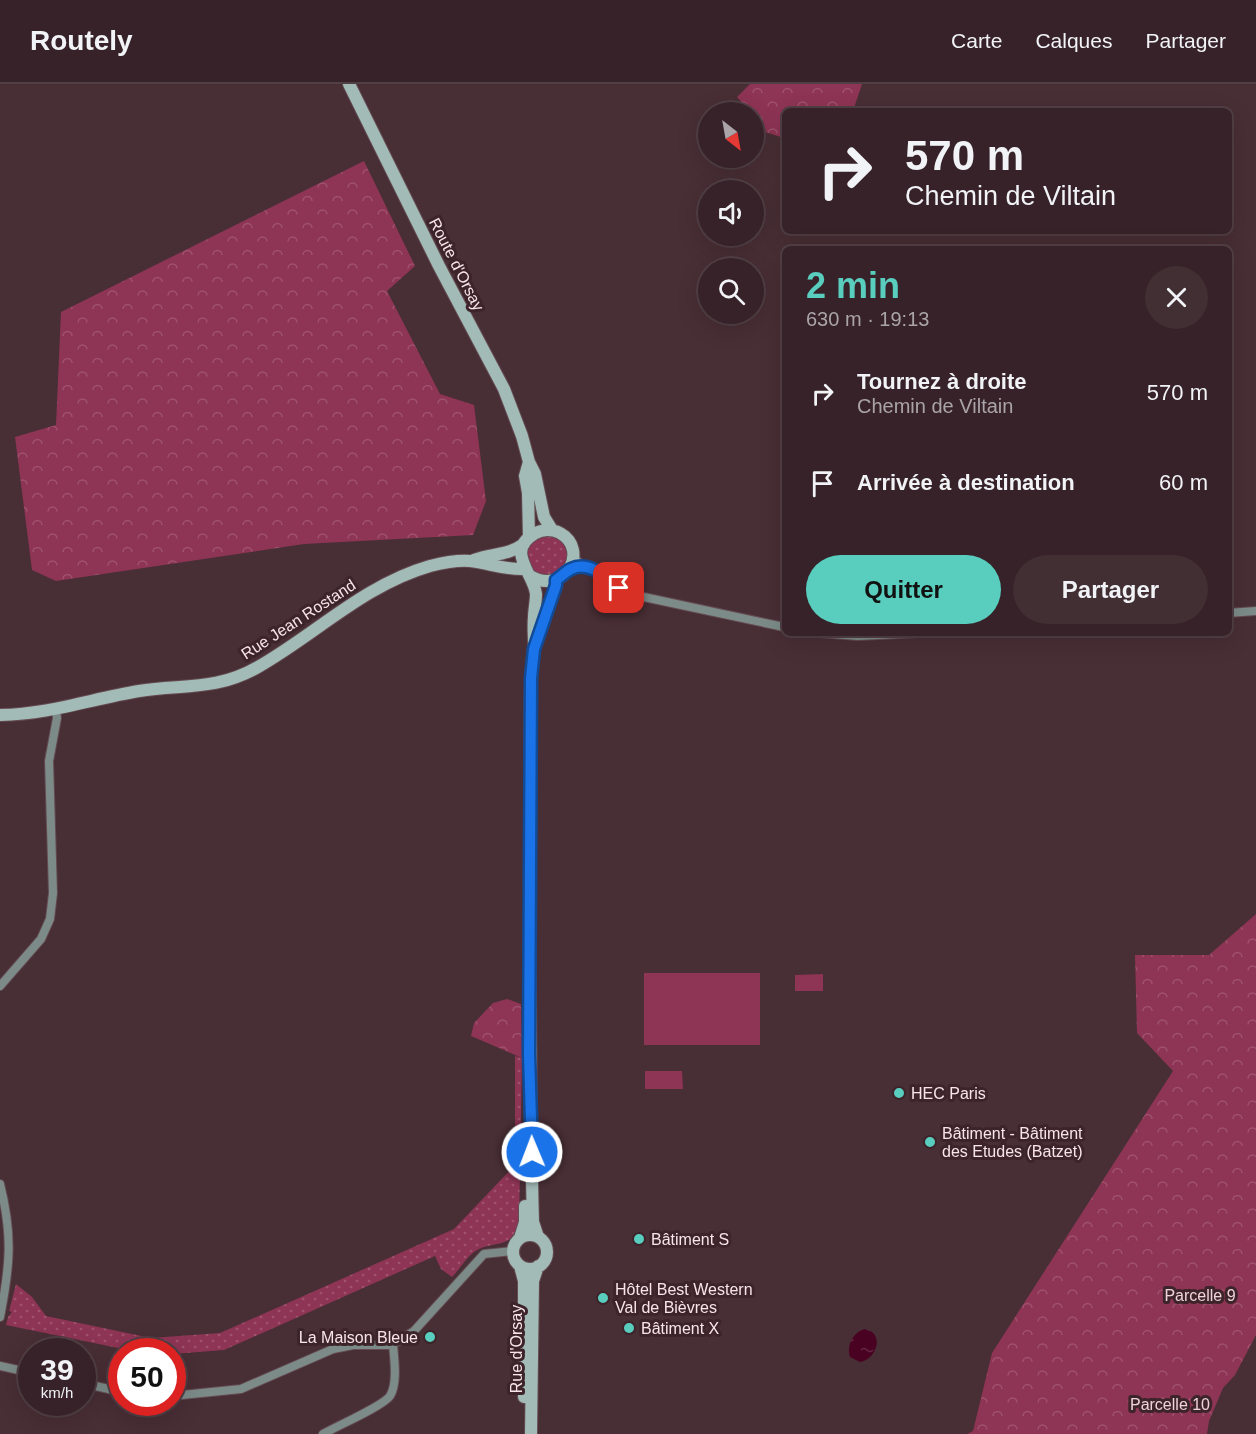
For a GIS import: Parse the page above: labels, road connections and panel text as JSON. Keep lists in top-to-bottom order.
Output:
{
  "streets": {
    "main road": ["Route d'Orsay", "Rue Jean Rostand", "Rue d'Orsay"]
  },
  "crossings": [
    ["Route d'Orsay", "Rue Jean Rostand"]
  ],
  "parks": ["Parcelle 9", "Parcelle 10"],
  "places": [
    "HEC Paris",
    "Bâtiment - Bâtiment des Etudes (Batzet)",
    "Bâtiment S",
    "Hôtel Best Western Val de Bièvres",
    "Bâtiment X",
    "La Maison Bleue"
  ],
  "north": "bottom right",
  "page": {
    "header": "Routely",
    "nav": ["Carte", "Calques", "Partager"],
    "turn": ["570 m", "Chemin de Viltain"],
    "heading": ["2 min", "630 m · 19:13"],
    "list": [
      {
        "name": "Tournez à droite",
        "note": "Chemin de Viltain",
        "value": "570 m"
      },
      {
        "name": "Arrivée à destination",
        "value": "60 m"
      }
    ],
    "buttons": ["Quitter", "Partager"],
    "speed": "39 km/h",
    "limit": "50"
  }
}
